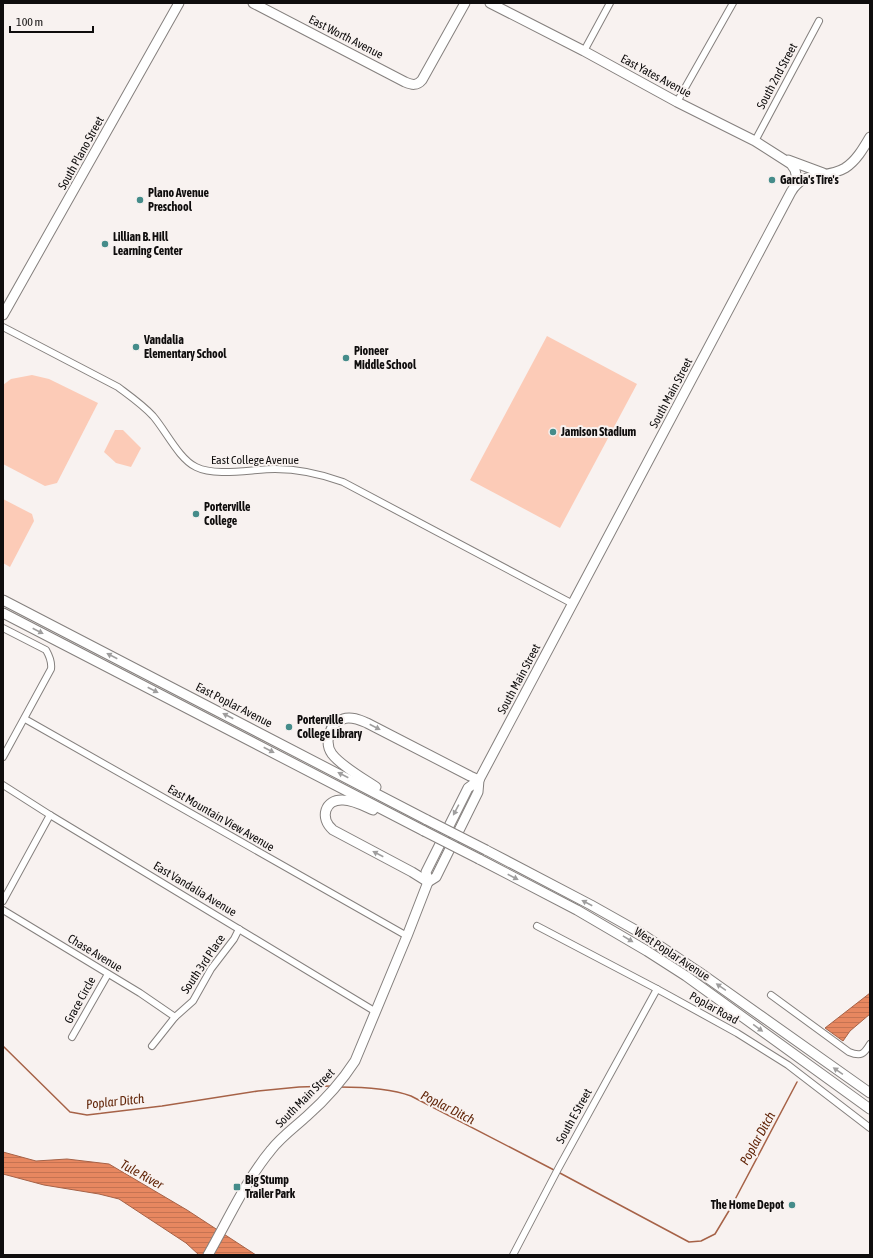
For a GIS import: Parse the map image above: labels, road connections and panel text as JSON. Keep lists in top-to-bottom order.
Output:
{
  "streets": {
    "main road": [
      "East Worth Avenue",
      "East Yates Avenue",
      "South Plano Street",
      "South Main Street",
      "East Poplar Avenue",
      "West Poplar Avenue"
    ],
    "street": [
      "South 2nd Street",
      "East College Avenue",
      "East Mountain View Avenue",
      "East Vandalia Avenue",
      "Chase Avenue",
      "South 3rd Place",
      "Grace Circle",
      "Poplar Road",
      "South E Street"
    ]
  },
  "crossings": [
    ["East Yates Avenue", "South 2nd Street"],
    ["East Yates Avenue", "South Main Street"],
    ["South Main Street", "East College Avenue"],
    ["South Main Street", "East Mountain View Avenue"],
    ["South Main Street", "East Vandalia Avenue"],
    ["East Poplar Avenue", "West Poplar Avenue"],
    ["East Vandalia Avenue", "South 3rd Place"],
    ["Chase Avenue", "South 3rd Place"],
    ["Chase Avenue", "Grace Circle"],
    ["Poplar Road", "South E Street"]
  ],
  "water": ["Poplar Ditch", "Tule River"],
  "places": {
    "other": [
      "Garcia's Tire's",
      "Plano Avenue Preschool",
      "Lillian B. Hill Learning Center",
      "Vandalia Elementary School",
      "Pioneer Middle School",
      "Jamison Stadium",
      "Porterville College",
      "Porterville College Library",
      "The Home Depot"
    ],
    "transit": ["Big Stump Trailer Park"]
  },
  "scale_bar": "100 m"
}
